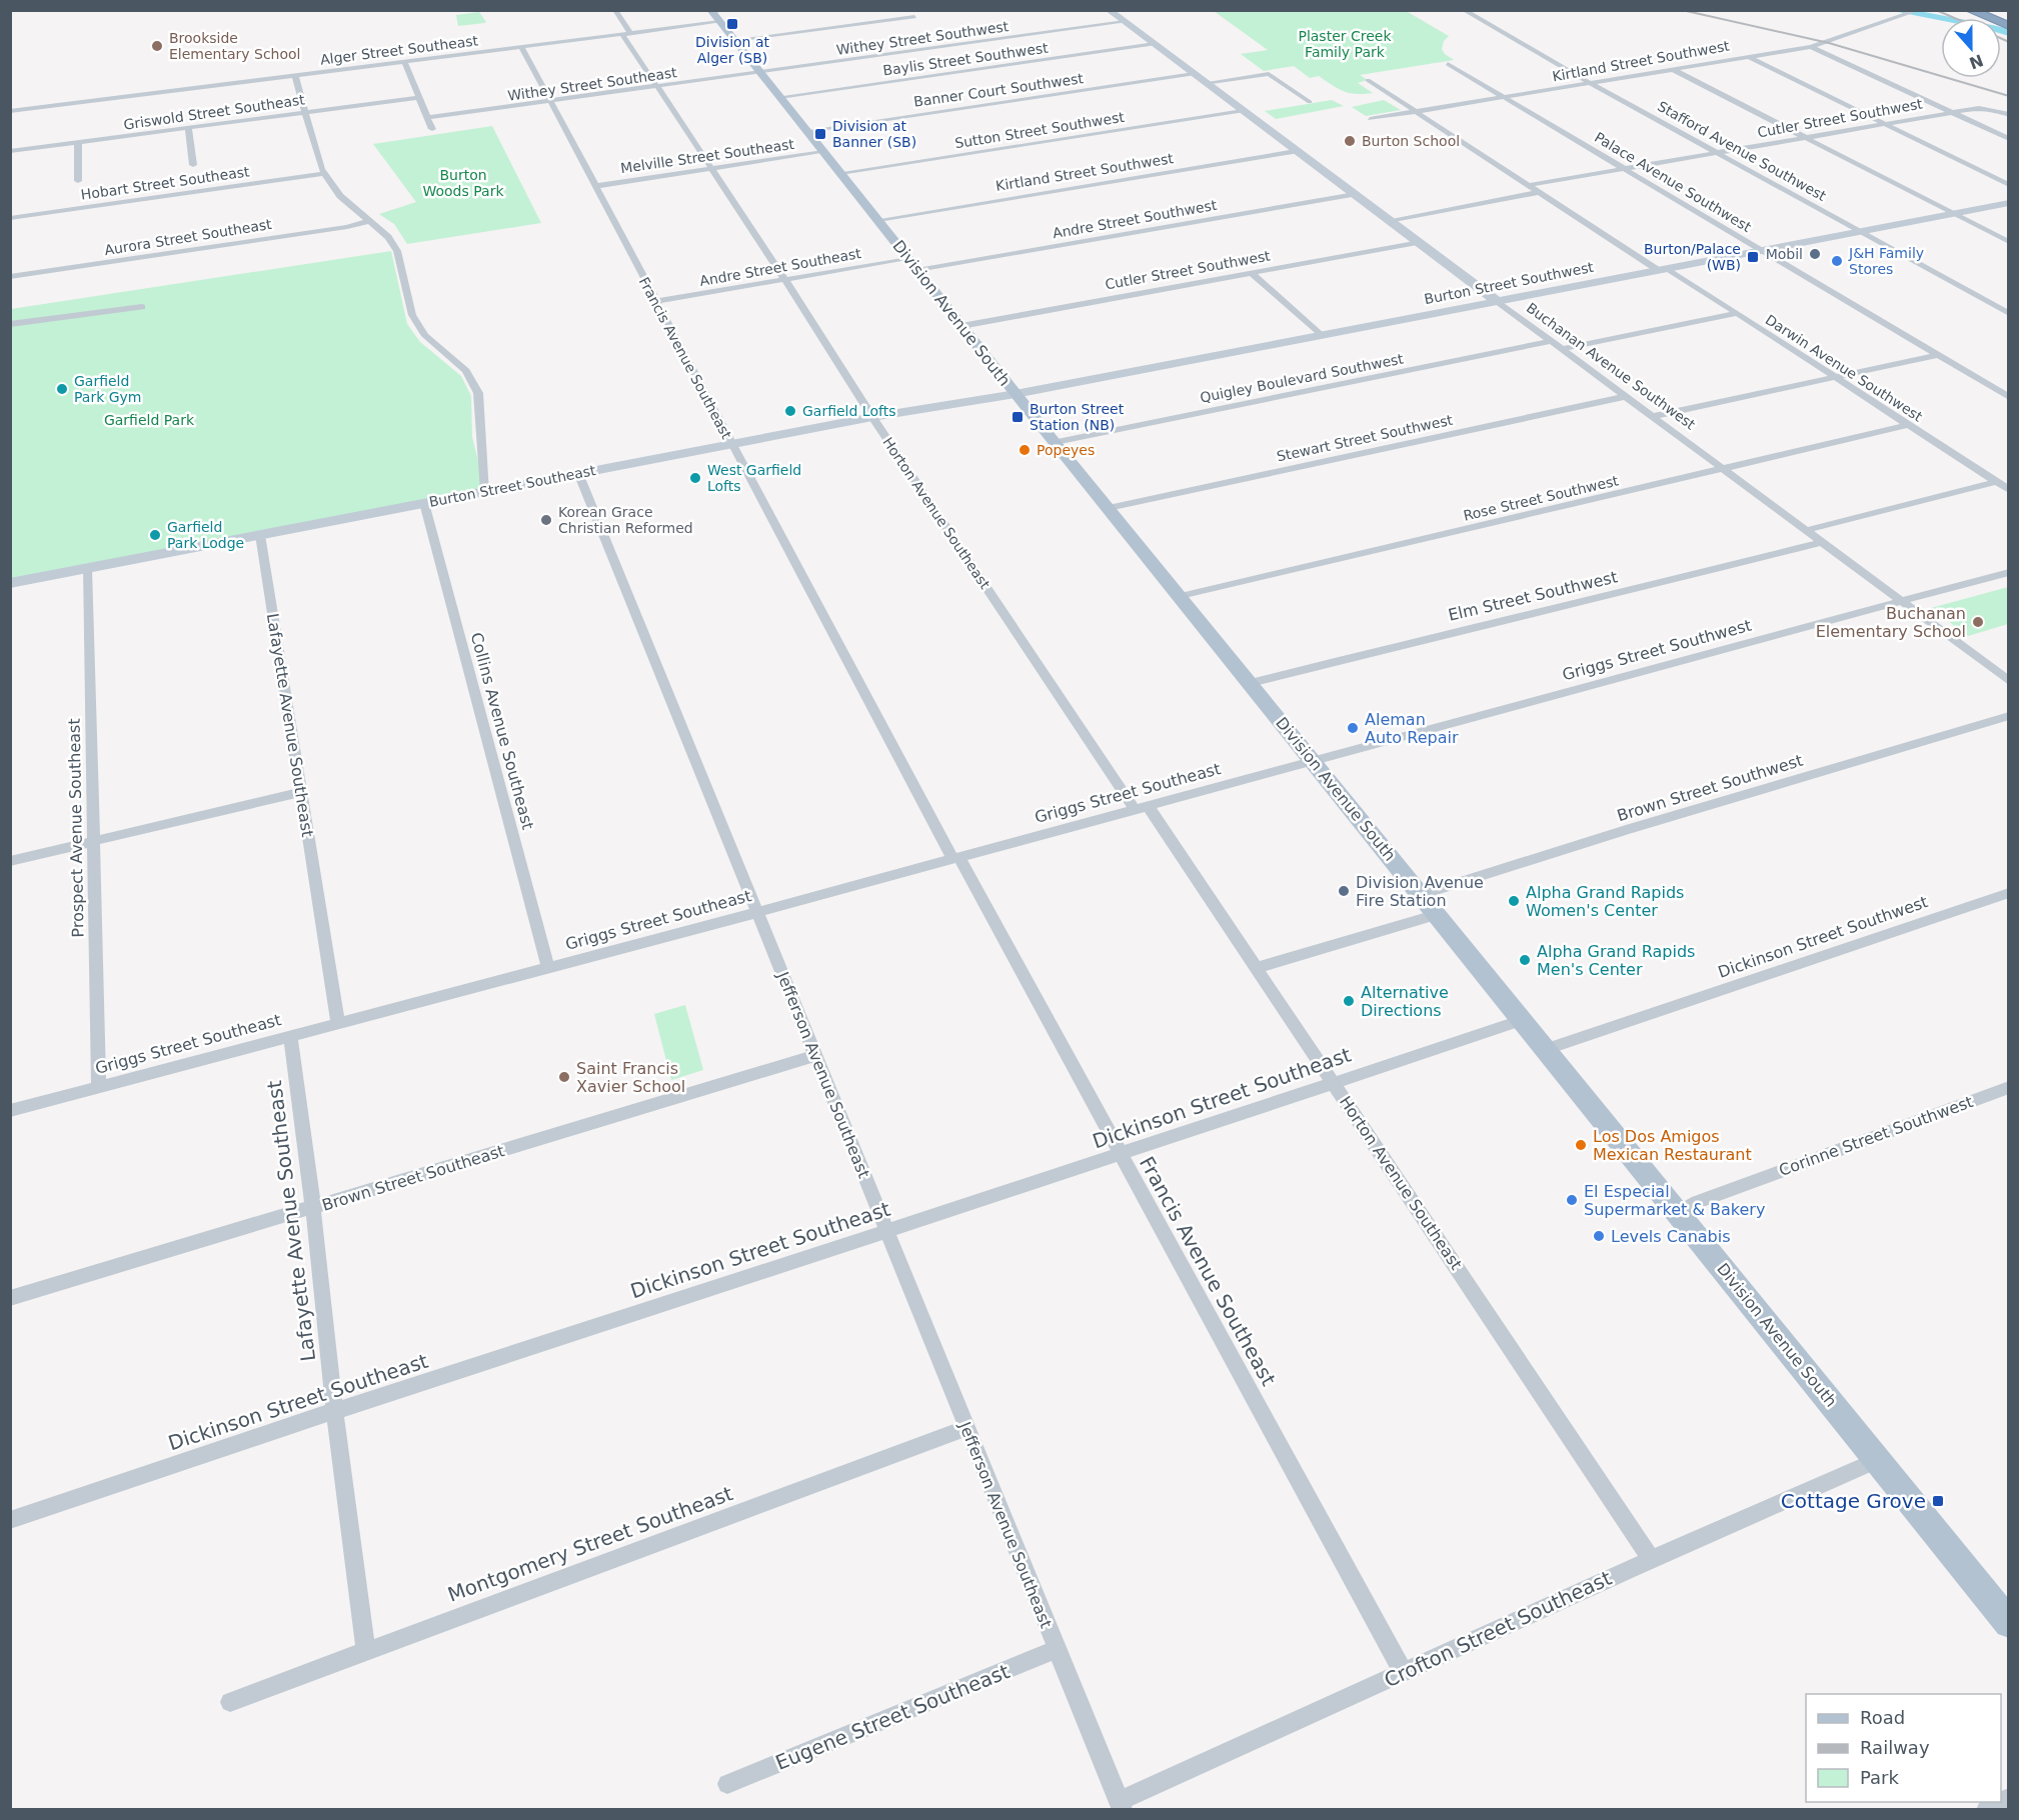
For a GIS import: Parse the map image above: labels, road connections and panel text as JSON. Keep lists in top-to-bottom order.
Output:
{
  "streets": {
    "main road": [
      "Burton Street Southwest",
      "Division Avenue South",
      "Buchanan Avenue Southwest",
      "Burton Street Southeast"
    ],
    "street": [
      "Withey Street Southwest",
      "Alger Street Southeast",
      "Baylis Street Southwest",
      "Kirtland Street Southwest",
      "Withey Street Southeast",
      "Banner Court Southwest",
      "Griswold Street Southeast",
      "Cutler Street Southwest",
      "Sutton Street Southwest",
      "Stafford Avenue Southwest",
      "Melville Street Southeast",
      "Palace Avenue Southwest",
      "Hobart Street Southeast",
      "Andre Street Southwest",
      "Aurora Street Southeast",
      "Andre Street Southeast",
      "Francis Avenue Southeast",
      "Darwin Avenue Southwest",
      "Quigley Boulevard Southwest",
      "Stewart Street Southwest",
      "Rose Street Southwest",
      "Horton Avenue Southeast",
      "Elm Street Southwest",
      "Griggs Street Southwest",
      "Lafayette Avenue Southeast",
      "Collins Avenue Southeast",
      "Brown Street Southwest",
      "Griggs Street Southeast",
      "Prospect Avenue Southeast",
      "Dickinson Street Southwest",
      "Jefferson Avenue Southeast",
      "Dickinson Street Southeast",
      "Corinne Street Southwest",
      "Brown Street Southeast",
      "Montgomery Street Southeast",
      "Crofton Street Southeast",
      "Eugene Street Southeast"
    ]
  },
  "crossings": [
    ["Withey Street Southwest", "Withey Street Southeast"],
    ["Withey Street Southwest", "Division Avenue South"],
    ["Withey Street Southwest", "Buchanan Avenue Southwest"],
    ["Alger Street Southeast", "Division Avenue South"],
    ["Alger Street Southeast", "Francis Avenue Southeast"],
    ["Alger Street Southeast", "Horton Avenue Southeast"],
    ["Baylis Street Southwest", "Division Avenue South"],
    ["Baylis Street Southwest", "Buchanan Avenue Southwest"],
    ["Kirtland Street Southwest", "Stafford Avenue Southwest"],
    ["Kirtland Street Southwest", "Palace Avenue Southwest"],
    ["Kirtland Street Southwest", "Division Avenue South"],
    ["Kirtland Street Southwest", "Buchanan Avenue Southwest"],
    ["Kirtland Street Southwest", "Darwin Avenue Southwest"],
    ["Withey Street Southeast", "Division Avenue South"],
    ["Withey Street Southeast", "Francis Avenue Southeast"],
    ["Withey Street Southeast", "Horton Avenue Southeast"],
    ["Banner Court Southwest", "Division Avenue South"],
    ["Banner Court Southwest", "Buchanan Avenue Southwest"],
    ["Cutler Street Southwest", "Stafford Avenue Southwest"],
    ["Cutler Street Southwest", "Palace Avenue Southwest"],
    ["Cutler Street Southwest", "Division Avenue South"],
    ["Cutler Street Southwest", "Buchanan Avenue Southwest"],
    ["Cutler Street Southwest", "Darwin Avenue Southwest"],
    ["Sutton Street Southwest", "Division Avenue South"],
    ["Sutton Street Southwest", "Buchanan Avenue Southwest"],
    ["Stafford Avenue Southwest", "Burton Street Southwest"],
    ["Melville Street Southeast", "Division Avenue South"],
    ["Melville Street Southeast", "Francis Avenue Southeast"],
    ["Melville Street Southeast", "Horton Avenue Southeast"],
    ["Palace Avenue Southwest", "Burton Street Southwest"],
    ["Andre Street Southwest", "Division Avenue South"],
    ["Andre Street Southwest", "Buchanan Avenue Southwest"],
    ["Andre Street Southeast", "Division Avenue South"],
    ["Andre Street Southeast", "Francis Avenue Southeast"],
    ["Andre Street Southeast", "Horton Avenue Southeast"],
    ["Burton Street Southwest", "Division Avenue South"],
    ["Burton Street Southwest", "Buchanan Avenue Southwest"],
    ["Burton Street Southwest", "Darwin Avenue Southwest"],
    ["Burton Street Southwest", "Burton Street Southeast"],
    ["Division Avenue South", "Quigley Boulevard Southwest"],
    ["Division Avenue South", "Stewart Street Southwest"],
    ["Division Avenue South", "Burton Street Southeast"],
    ["Division Avenue South", "Rose Street Southwest"],
    ["Division Avenue South", "Elm Street Southwest"],
    ["Division Avenue South", "Griggs Street Southwest"],
    ["Division Avenue South", "Brown Street Southwest"],
    ["Division Avenue South", "Griggs Street Southeast"],
    ["Division Avenue South", "Dickinson Street Southwest"],
    ["Division Avenue South", "Dickinson Street Southeast"],
    ["Division Avenue South", "Corinne Street Southwest"],
    ["Division Avenue South", "Crofton Street Southeast"],
    ["Francis Avenue Southeast", "Burton Street Southeast"],
    ["Francis Avenue Southeast", "Griggs Street Southeast"],
    ["Francis Avenue Southeast", "Dickinson Street Southeast"],
    ["Francis Avenue Southeast", "Crofton Street Southeast"],
    ["Buchanan Avenue Southwest", "Quigley Boulevard Southwest"],
    ["Buchanan Avenue Southwest", "Stewart Street Southwest"],
    ["Buchanan Avenue Southwest", "Rose Street Southwest"],
    ["Buchanan Avenue Southwest", "Elm Street Southwest"],
    ["Buchanan Avenue Southwest", "Griggs Street Southwest"],
    ["Darwin Avenue Southwest", "Rose Street Southwest"],
    ["Burton Street Southeast", "Horton Avenue Southeast"],
    ["Burton Street Southeast", "Lafayette Avenue Southeast"],
    ["Burton Street Southeast", "Collins Avenue Southeast"],
    ["Burton Street Southeast", "Prospect Avenue Southeast"],
    ["Burton Street Southeast", "Jefferson Avenue Southeast"],
    ["Horton Avenue Southeast", "Griggs Street Southeast"],
    ["Horton Avenue Southeast", "Dickinson Street Southeast"],
    ["Horton Avenue Southeast", "Crofton Street Southeast"],
    ["Griggs Street Southwest", "Griggs Street Southeast"],
    ["Lafayette Avenue Southeast", "Griggs Street Southeast"],
    ["Lafayette Avenue Southeast", "Dickinson Street Southeast"],
    ["Lafayette Avenue Southeast", "Brown Street Southeast"],
    ["Lafayette Avenue Southeast", "Montgomery Street Southeast"],
    ["Collins Avenue Southeast", "Griggs Street Southeast"],
    ["Griggs Street Southeast", "Prospect Avenue Southeast"],
    ["Griggs Street Southeast", "Jefferson Avenue Southeast"],
    ["Jefferson Avenue Southeast", "Dickinson Street Southeast"],
    ["Jefferson Avenue Southeast", "Brown Street Southeast"],
    ["Jefferson Avenue Southeast", "Montgomery Street Southeast"],
    ["Jefferson Avenue Southeast", "Crofton Street Southeast"],
    ["Jefferson Avenue Southeast", "Eugene Street Southeast"]
  ],
  "parks": ["Plaster Creek Family Park", "Burton Woods Park", "Garfield Park"],
  "places": {
    "transit": [
      "Division at Alger (SB)",
      "Division at Banner (SB)",
      "Burton/Palace (WB)",
      "Burton Street Station (NB)",
      "Cottage Grove"
    ],
    "other": [
      "Brookside Elementary School",
      "Burton School",
      "Mobil",
      "J&H Family Stores",
      "Garfield Park Gym",
      "Garfield Lofts",
      "Popeyes",
      "West Garfield Lofts",
      "Korean Grace Christian Reformed",
      "Garfield Park Lodge",
      "Buchanan Elementary School",
      "Aleman Auto Repair",
      "Division Avenue Fire Station",
      "Alpha Grand Rapids Women's Center",
      "Alpha Grand Rapids Men's Center",
      "Alternative Directions",
      "Saint Francis Xavier School",
      "Los Dos Amigos Mexican Restaurant",
      "El Especial Supermarket & Bakery",
      "Levels Canabis"
    ]
  },
  "legend": ["Road", "Railway", "Park"],
  "north": "bottom"
}
